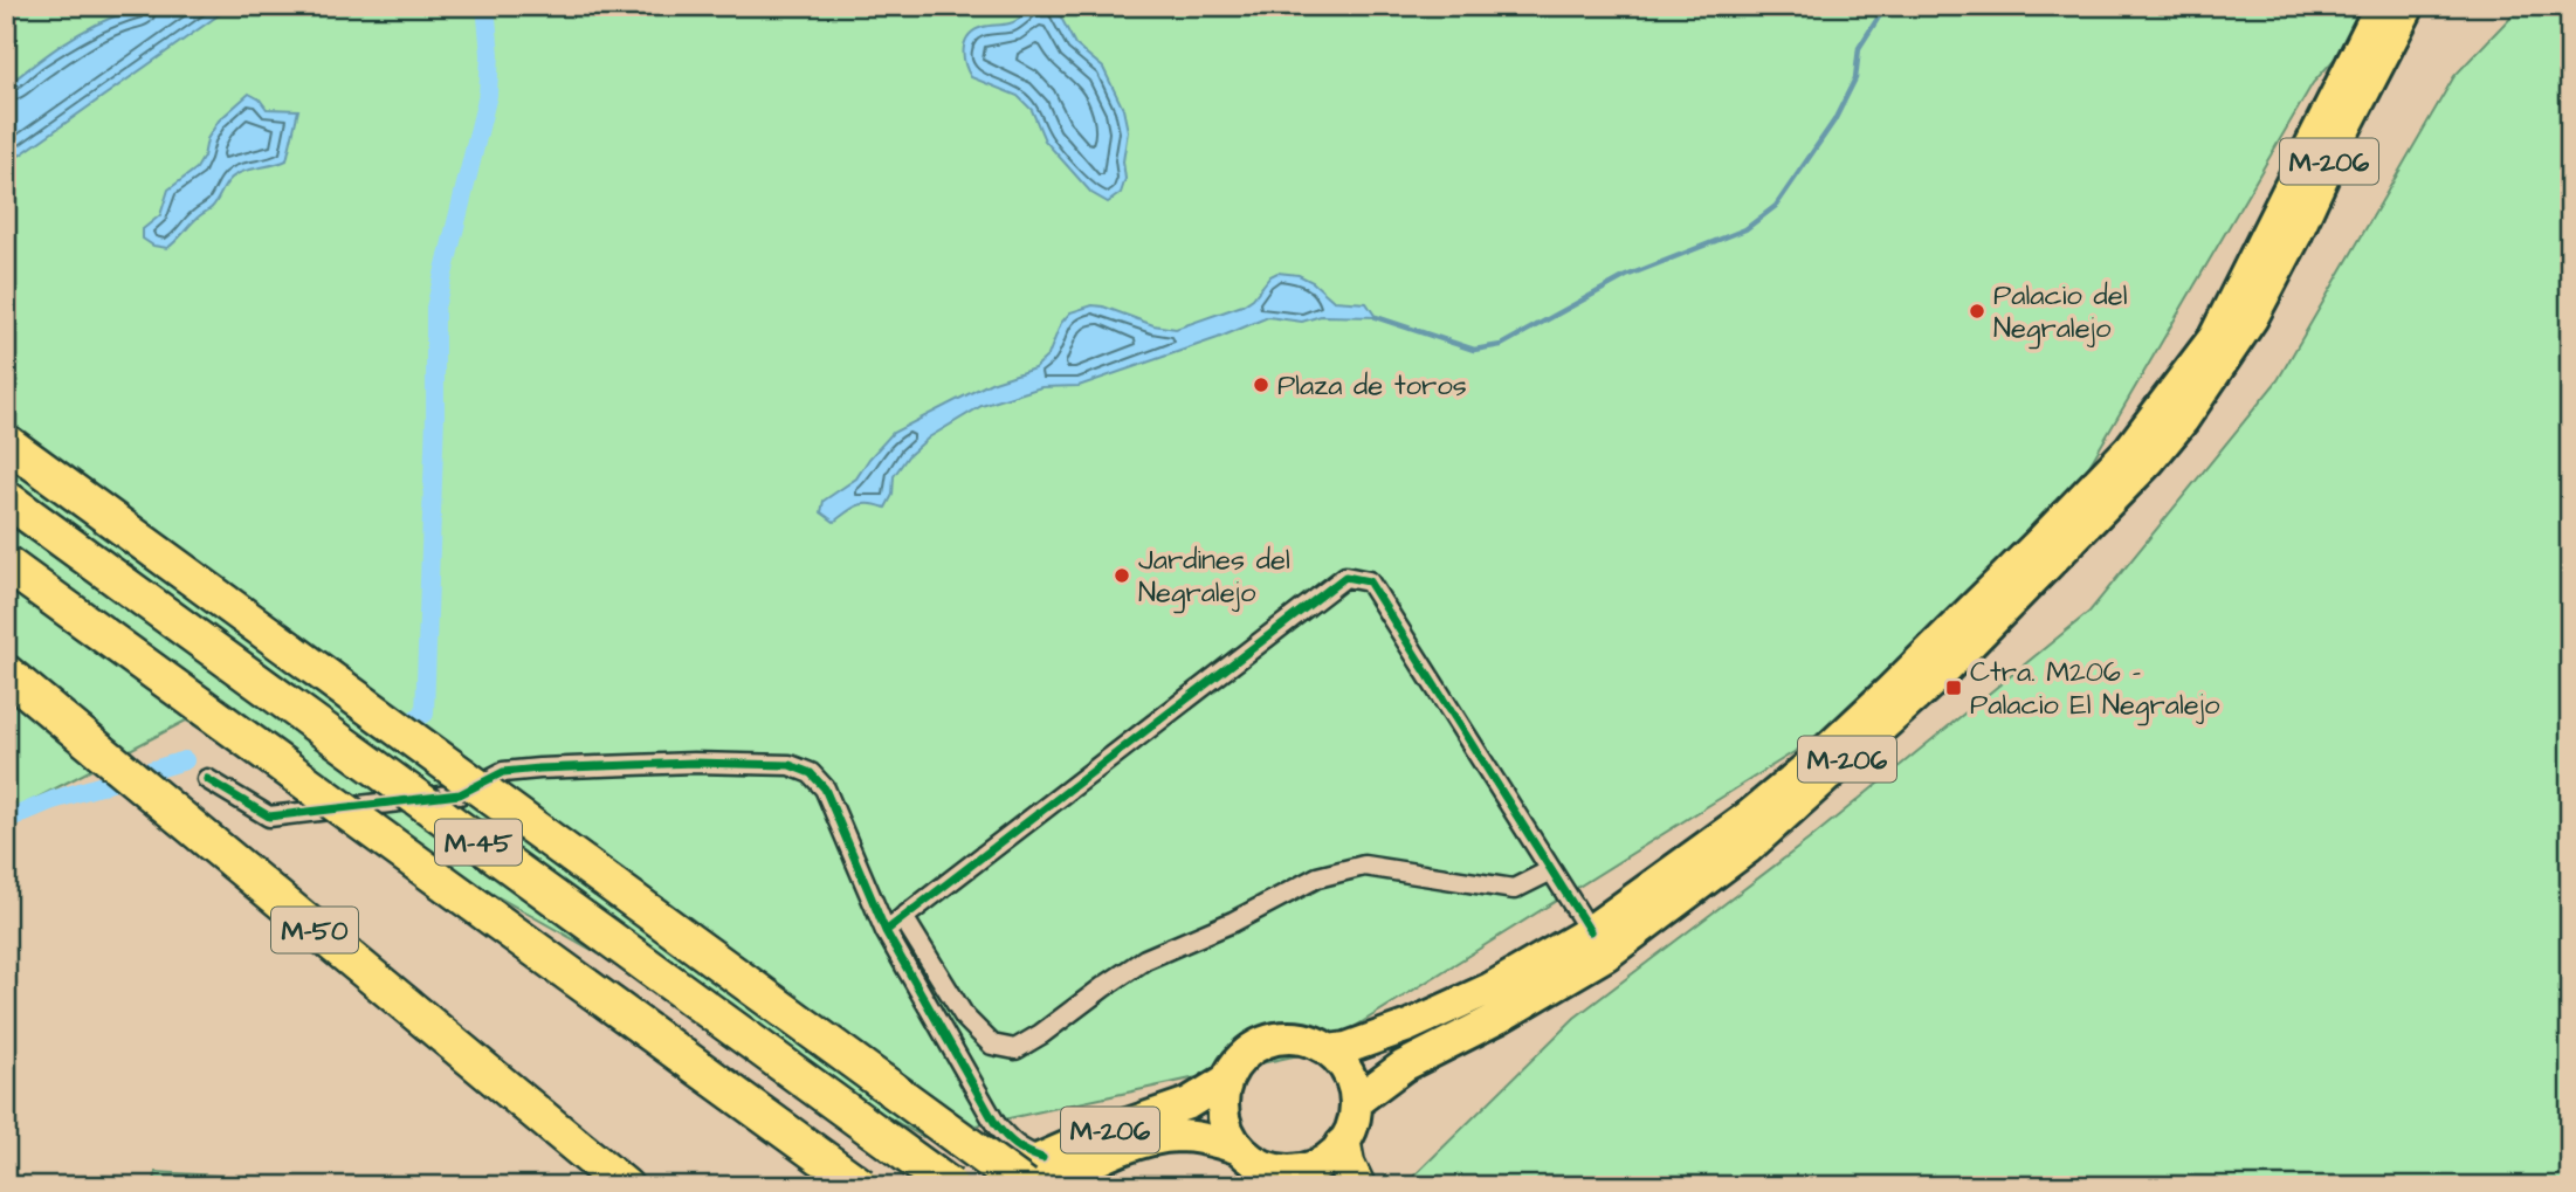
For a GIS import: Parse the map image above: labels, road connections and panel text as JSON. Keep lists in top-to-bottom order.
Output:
{
  "streets": {
    "highway": ["M-45", "M-50"],
    "main road": ["M-206"]
  },
  "places": {
    "other": ["Palacio del Negralejo", "Plaza de toros", "Jardines del Negralejo"],
    "transit": ["Ctra. M206 - Palacio El Negralejo"]
  }
}
